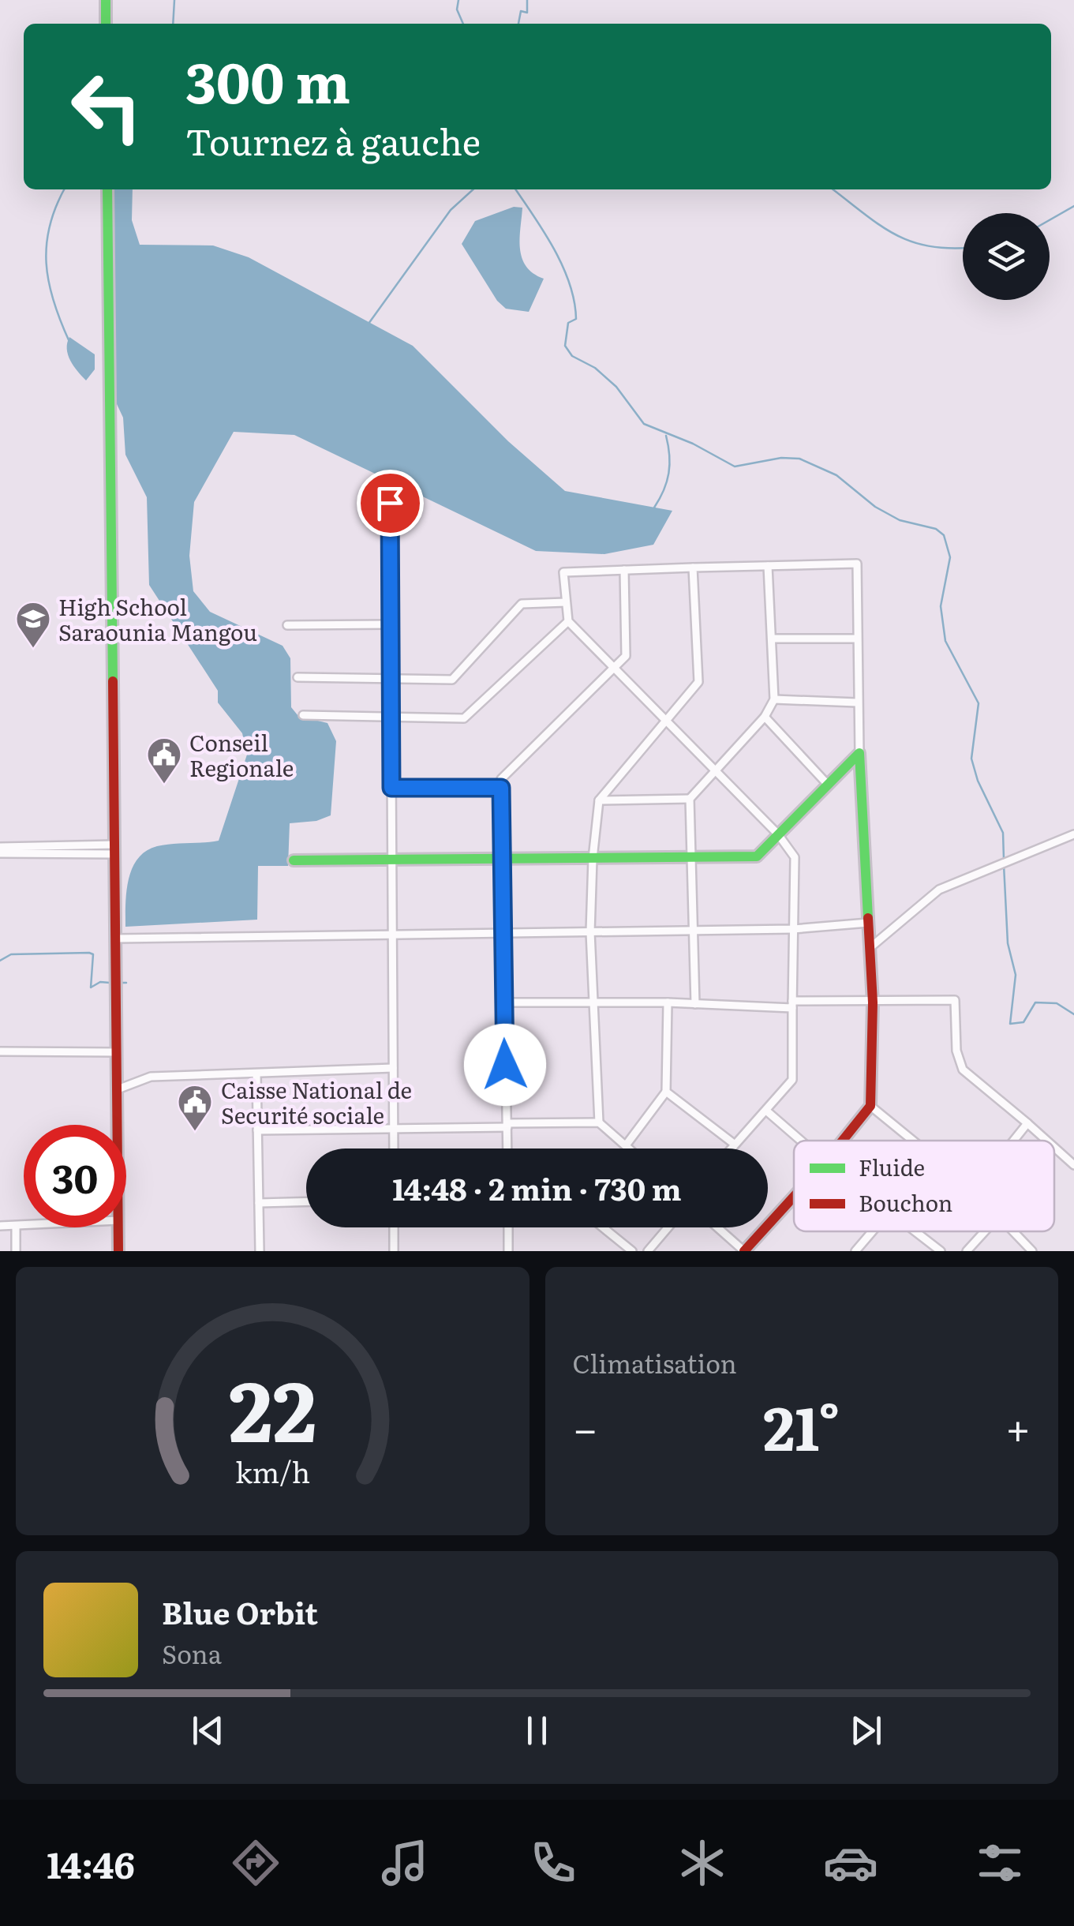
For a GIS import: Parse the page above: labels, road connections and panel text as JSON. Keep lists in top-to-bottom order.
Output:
{
  "places": {
    "school or university": ["High School Saraounia Mangou"],
    "public building": ["Conseil Regionale", "Caisse National de Securité sociale"]
  },
  "legend": ["Fluide", "Bouchon"],
  "page": {
    "turn": ["300 m", "Tournez à gauche"],
    "limit": "30",
    "trip": "14:48 · 2 min · 730 m",
    "tile": "Climatisation",
    "heat": ["−", "21°", "+"],
    "song": ["Blue Orbit", "Sona"],
    "tabs": "14:46",
    "gauge": ["22", "km/h"]
  }
}
